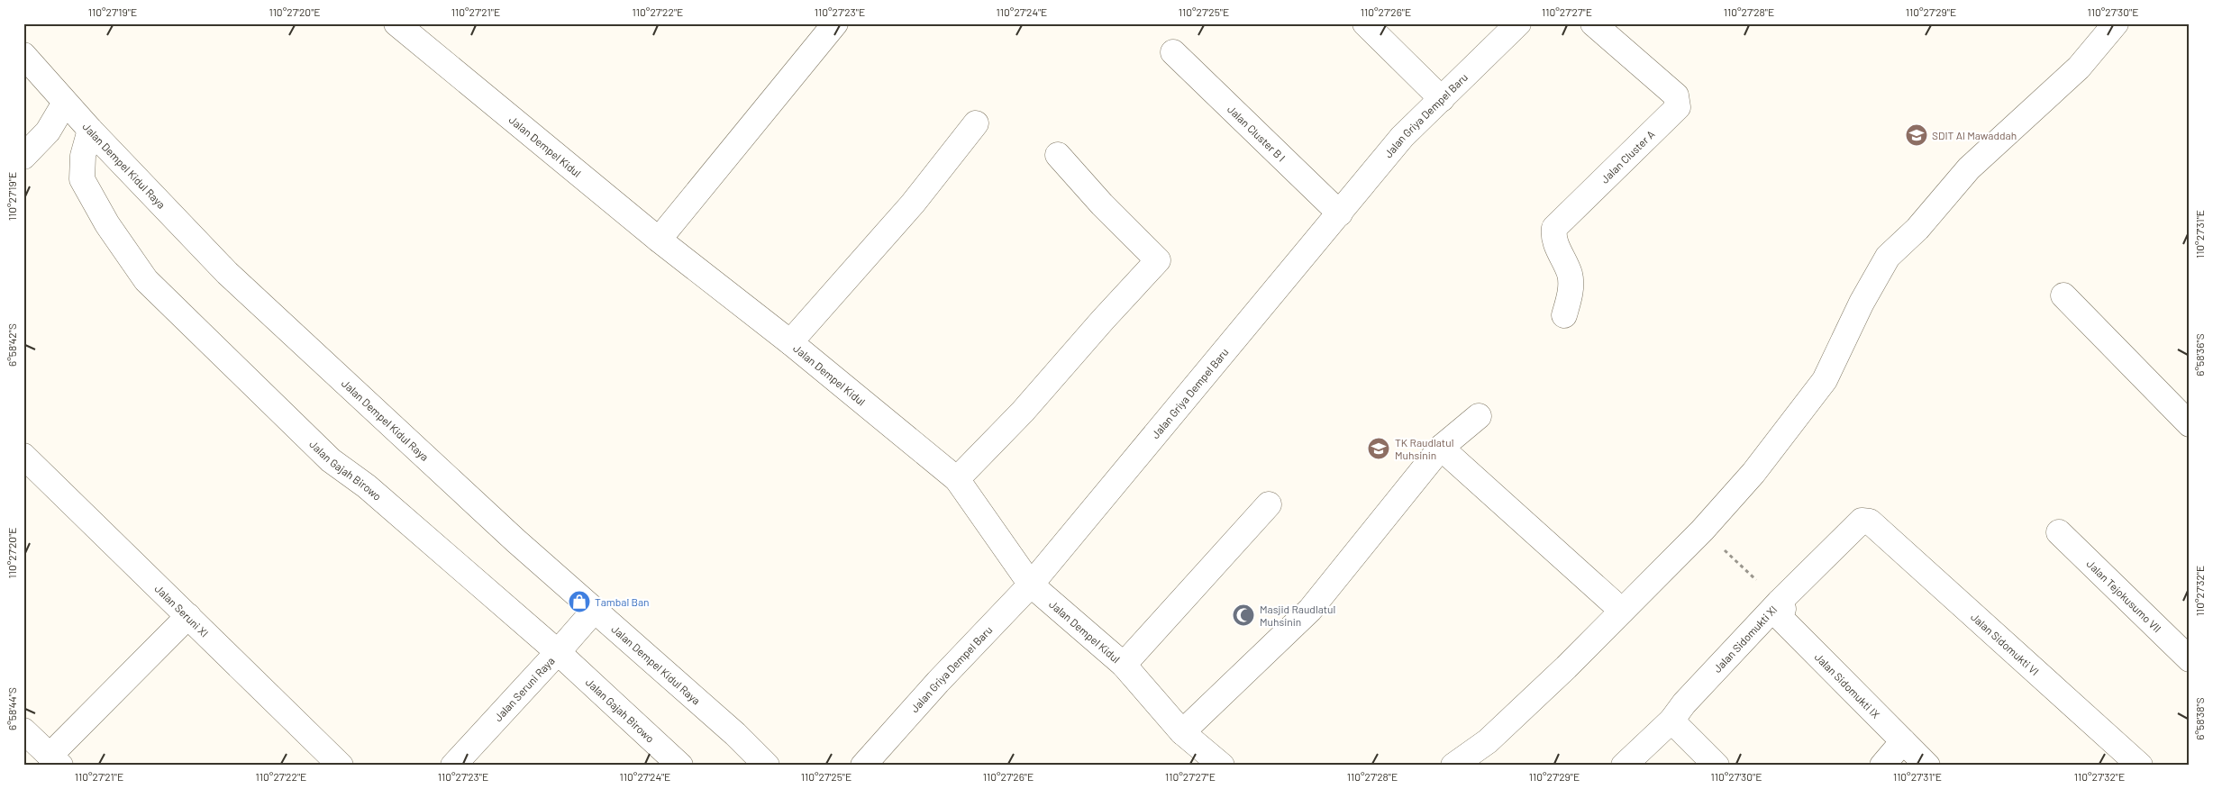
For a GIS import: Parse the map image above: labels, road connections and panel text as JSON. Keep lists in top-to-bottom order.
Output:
{
  "streets": {
    "street": [
      "Jalan Griya Dempel Baru",
      "Jalan Cluster B I",
      "Jalan Dempel Kidul",
      "Jalan Cluster A",
      "Jalan Dempel Kidul Raya",
      "Jalan Gajah Birowo",
      "Jalan Tejokusumo VII",
      "Jalan Seruni XI",
      "Jalan Sidomukti XI",
      "Jalan Sidomukti VI",
      "Jalan Sidomukti IX",
      "Jalan Seruni Raya"
    ]
  },
  "crossings": [
    ["Jalan Griya Dempel Baru", "Jalan Cluster B I"],
    ["Jalan Griya Dempel Baru", "Jalan Dempel Kidul"],
    ["Jalan Dempel Kidul Raya", "Jalan Gajah Birowo"],
    ["Jalan Dempel Kidul Raya", "Jalan Seruni Raya"],
    ["Jalan Gajah Birowo", "Jalan Seruni Raya"],
    ["Jalan Sidomukti XI", "Jalan Sidomukti VI"],
    ["Jalan Sidomukti XI", "Jalan Sidomukti IX"]
  ],
  "places": {
    "school or university": ["SDIT Al Mawaddah", "TK Raudlatul Muhsinin"],
    "shop": ["Tambal Ban"],
    "mosque": ["Masjid Raudlatul Muhsinin"]
  },
  "coordinates": [
    "110°27'19\"E",
    "110°27'20\"E",
    "110°27'21\"E",
    "110°27'22\"E",
    "110°27'23\"E",
    "110°27'24\"E",
    "110°27'25\"E",
    "110°27'26\"E",
    "110°27'27\"E",
    "110°27'28\"E",
    "110°27'29\"E",
    "110°27'30\"E",
    "110°27'31\"E",
    "6°58'42\"S",
    "6°58'36\"S",
    "110°27'32\"E",
    "6°58'44\"S",
    "6°58'38\"S"
  ]
}
